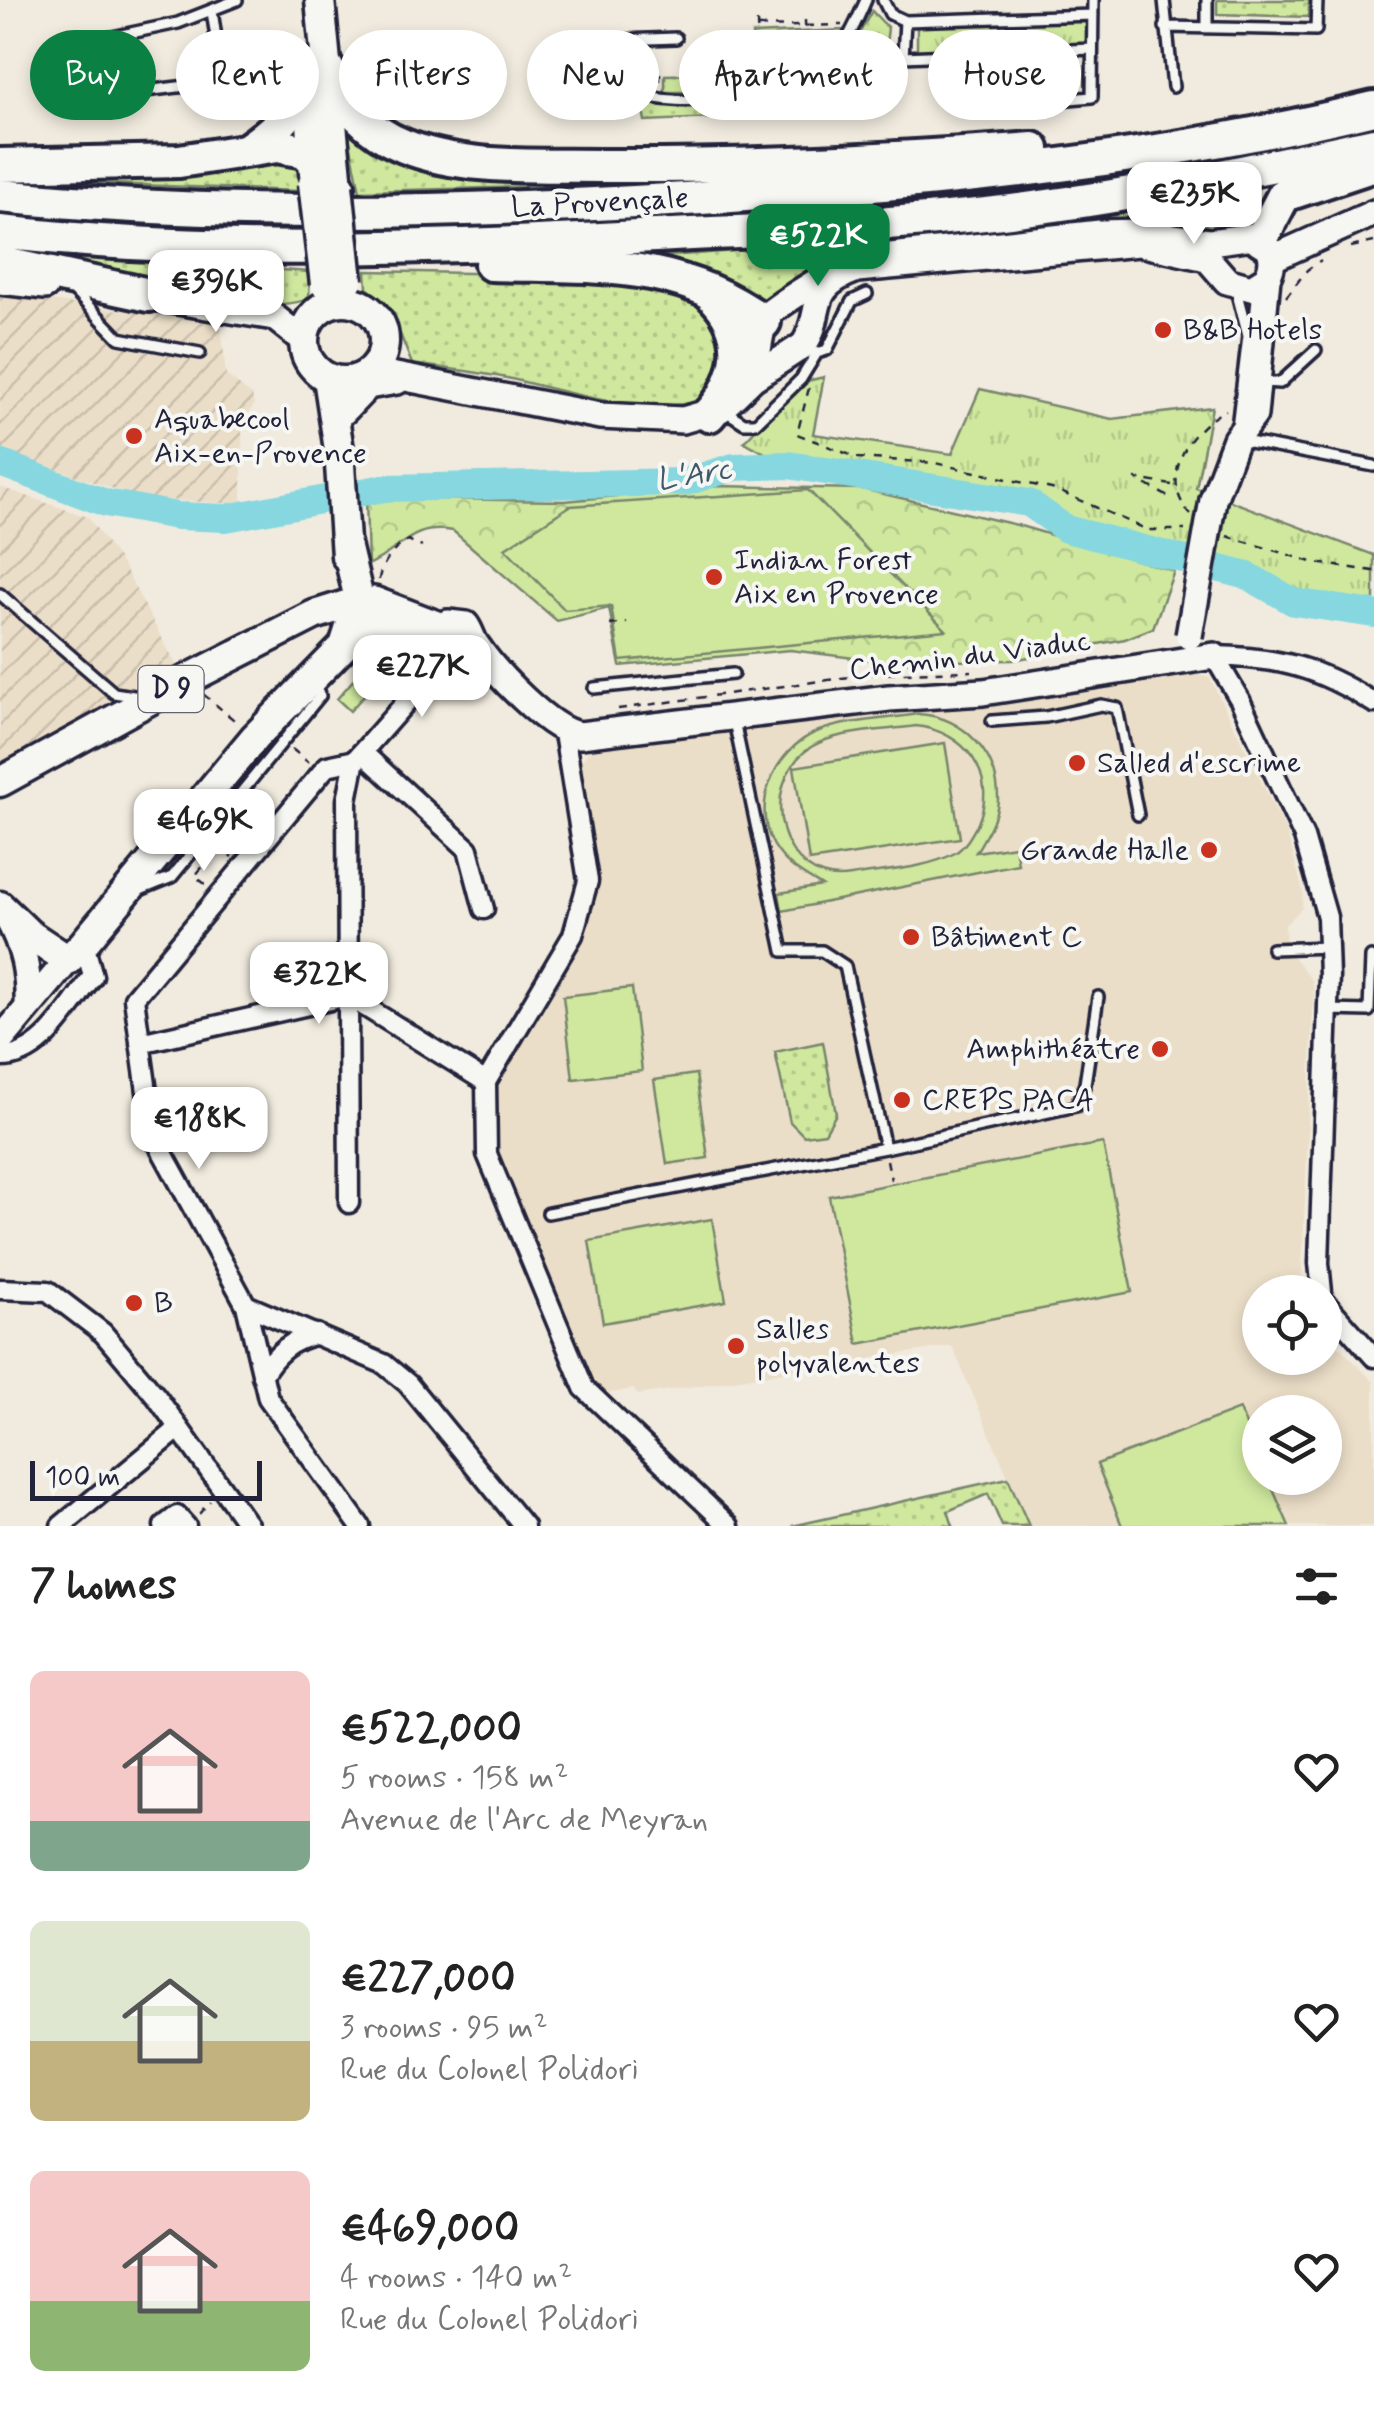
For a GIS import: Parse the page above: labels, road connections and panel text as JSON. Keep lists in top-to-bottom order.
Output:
{
  "streets": {
    "highway": ["La Provençale"],
    "main road": ["Chemin du Viaduc", "D 9"]
  },
  "water": ["L'Arc"],
  "places": [
    "B&B Hotels",
    "Aquabecool Aix-en-Provence",
    "Indian Forest Aix en Provence",
    "Salled d'escrime",
    "Grande Halle",
    "Bâtiment C",
    "Amphithéatre",
    "CREPS PACA",
    "B",
    "Salles polyvalentes"
  ],
  "scale_bar": "100 m",
  "page": {
    "chip": [
      "Buy",
      "Rent",
      "Filters",
      "New",
      "Apartment",
      "House"
    ],
    "price": [
      "€235K",
      "€522K",
      "€396K",
      "€227K",
      "€469K",
      "€322K",
      "€188K"
    ],
    "scale": "100 m",
    "heading": "7 homes",
    "list": [
      {
        "name": "€522,000",
        "note": "5 rooms · 158 m² · Avenue de l'Arc de Meyran"
      },
      {
        "name": "€227,000",
        "note": "3 rooms · 95 m² · Rue du Colonel Polidori"
      },
      {
        "name": "€469,000",
        "note": "4 rooms · 140 m² · Rue du Colonel Polidori"
      }
    ]
  }
}
